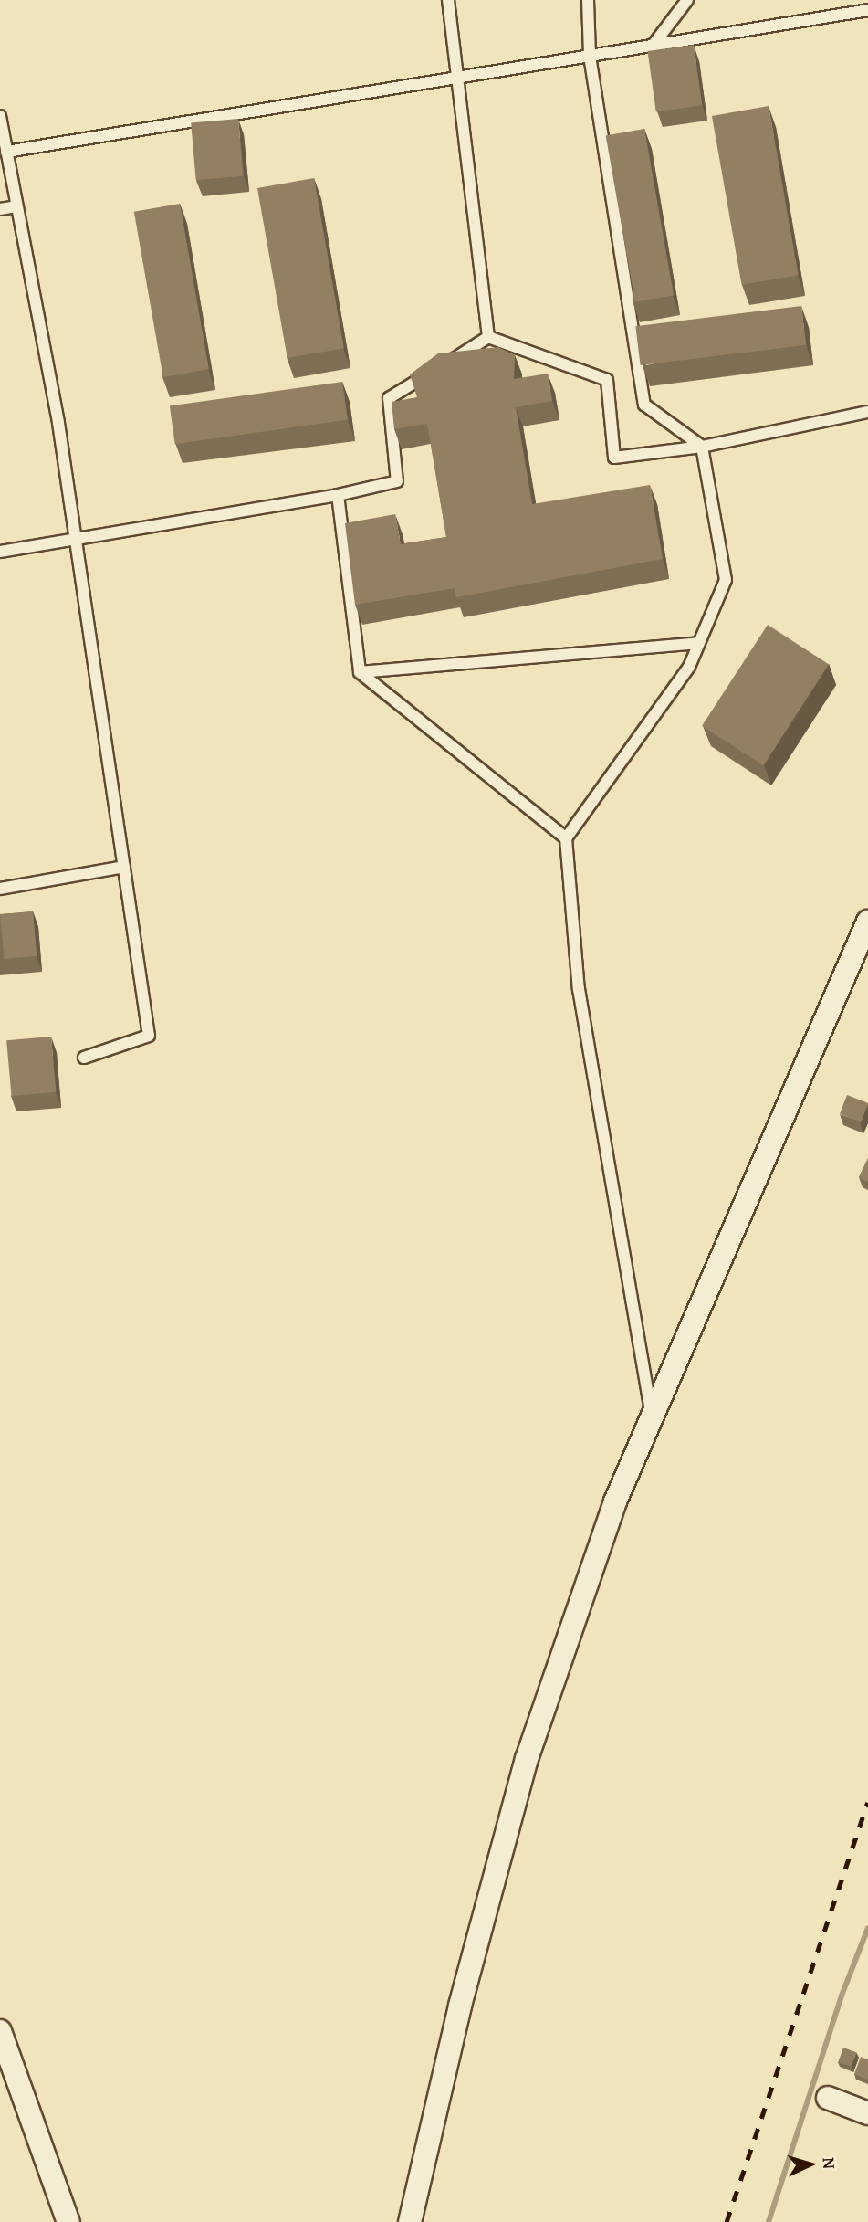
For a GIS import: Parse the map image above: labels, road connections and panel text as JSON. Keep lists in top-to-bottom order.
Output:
{
  "north": "right"
}
